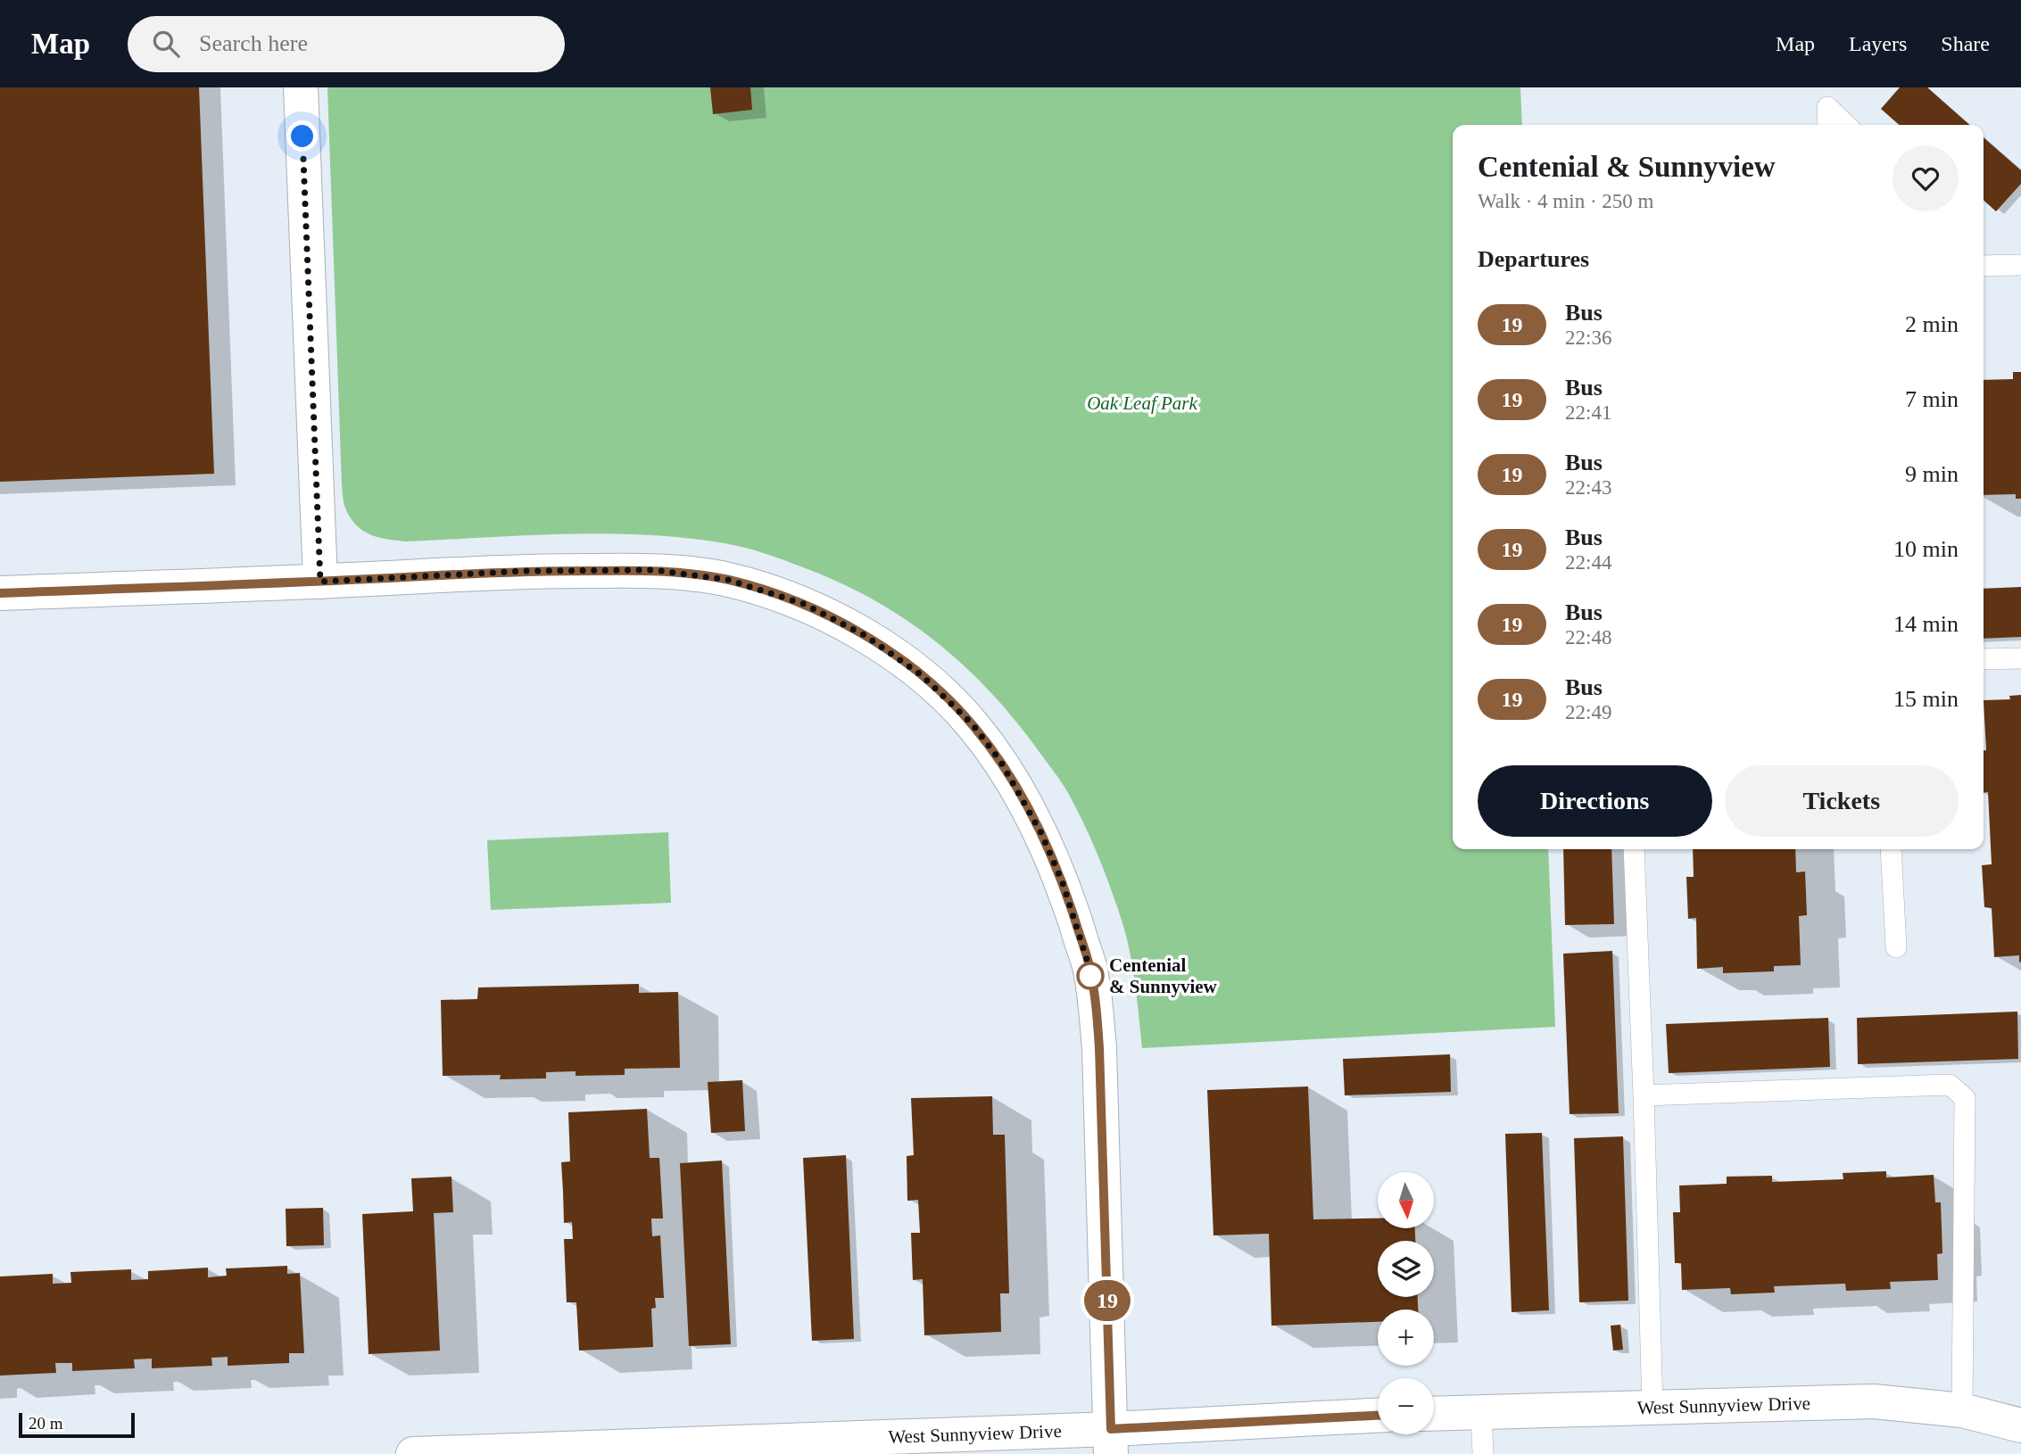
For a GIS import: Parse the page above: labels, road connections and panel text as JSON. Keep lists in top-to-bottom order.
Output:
{
  "streets": {
    "street": ["West Sunnyview Drive"]
  },
  "parks": ["Oak Leaf Park"],
  "places": ["Centenial & Sunnyview"],
  "lines": ["bus line 19"],
  "scale_bar": "20 m",
  "north": "bottom",
  "page": {
    "header": "Map",
    "search": "Search here",
    "nav": ["Map", "Layers", "Share"],
    "on_map": "19",
    "heading": [
      ["Centenial & Sunnyview", "Walk · 4 min · 250 m"],
      "Departures"
    ],
    "list": [
      {
        "mark": "19",
        "name": "Bus",
        "note": "22:36",
        "value": "2 min"
      },
      {
        "mark": "19",
        "name": "Bus",
        "note": "22:41",
        "value": "7 min"
      },
      {
        "mark": "19",
        "name": "Bus",
        "note": "22:43",
        "value": "9 min"
      },
      {
        "mark": "19",
        "name": "Bus",
        "note": "22:44",
        "value": "10 min"
      },
      {
        "mark": "19",
        "name": "Bus",
        "note": "22:48",
        "value": "14 min"
      },
      {
        "mark": "19",
        "name": "Bus",
        "note": "22:49",
        "value": "15 min"
      }
    ],
    "buttons": ["Directions", "Tickets"],
    "map_buttons": ["+", "−"],
    "scale": "20 m"
  }
}
